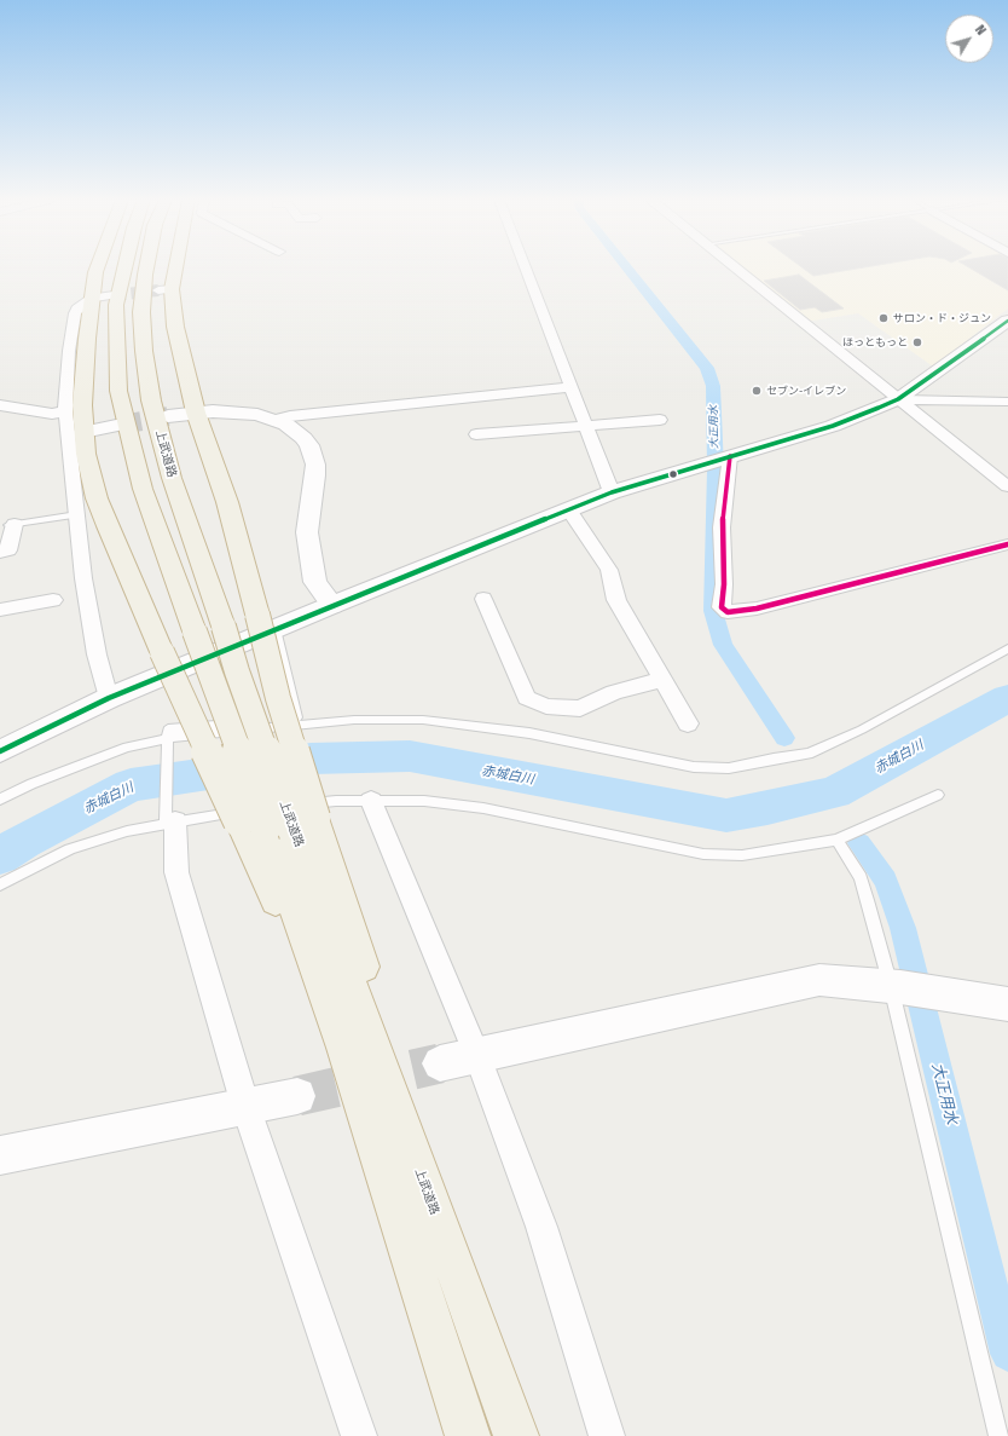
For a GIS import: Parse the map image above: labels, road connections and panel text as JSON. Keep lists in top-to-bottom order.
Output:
{
  "streets": {
    "highway": ["上武道路"]
  },
  "water": ["大正用水", "赤城白川"],
  "places": ["サロン・ド・ジュン", "ほっともっと", "セブン-イレブン"],
  "north": "top right"
}
